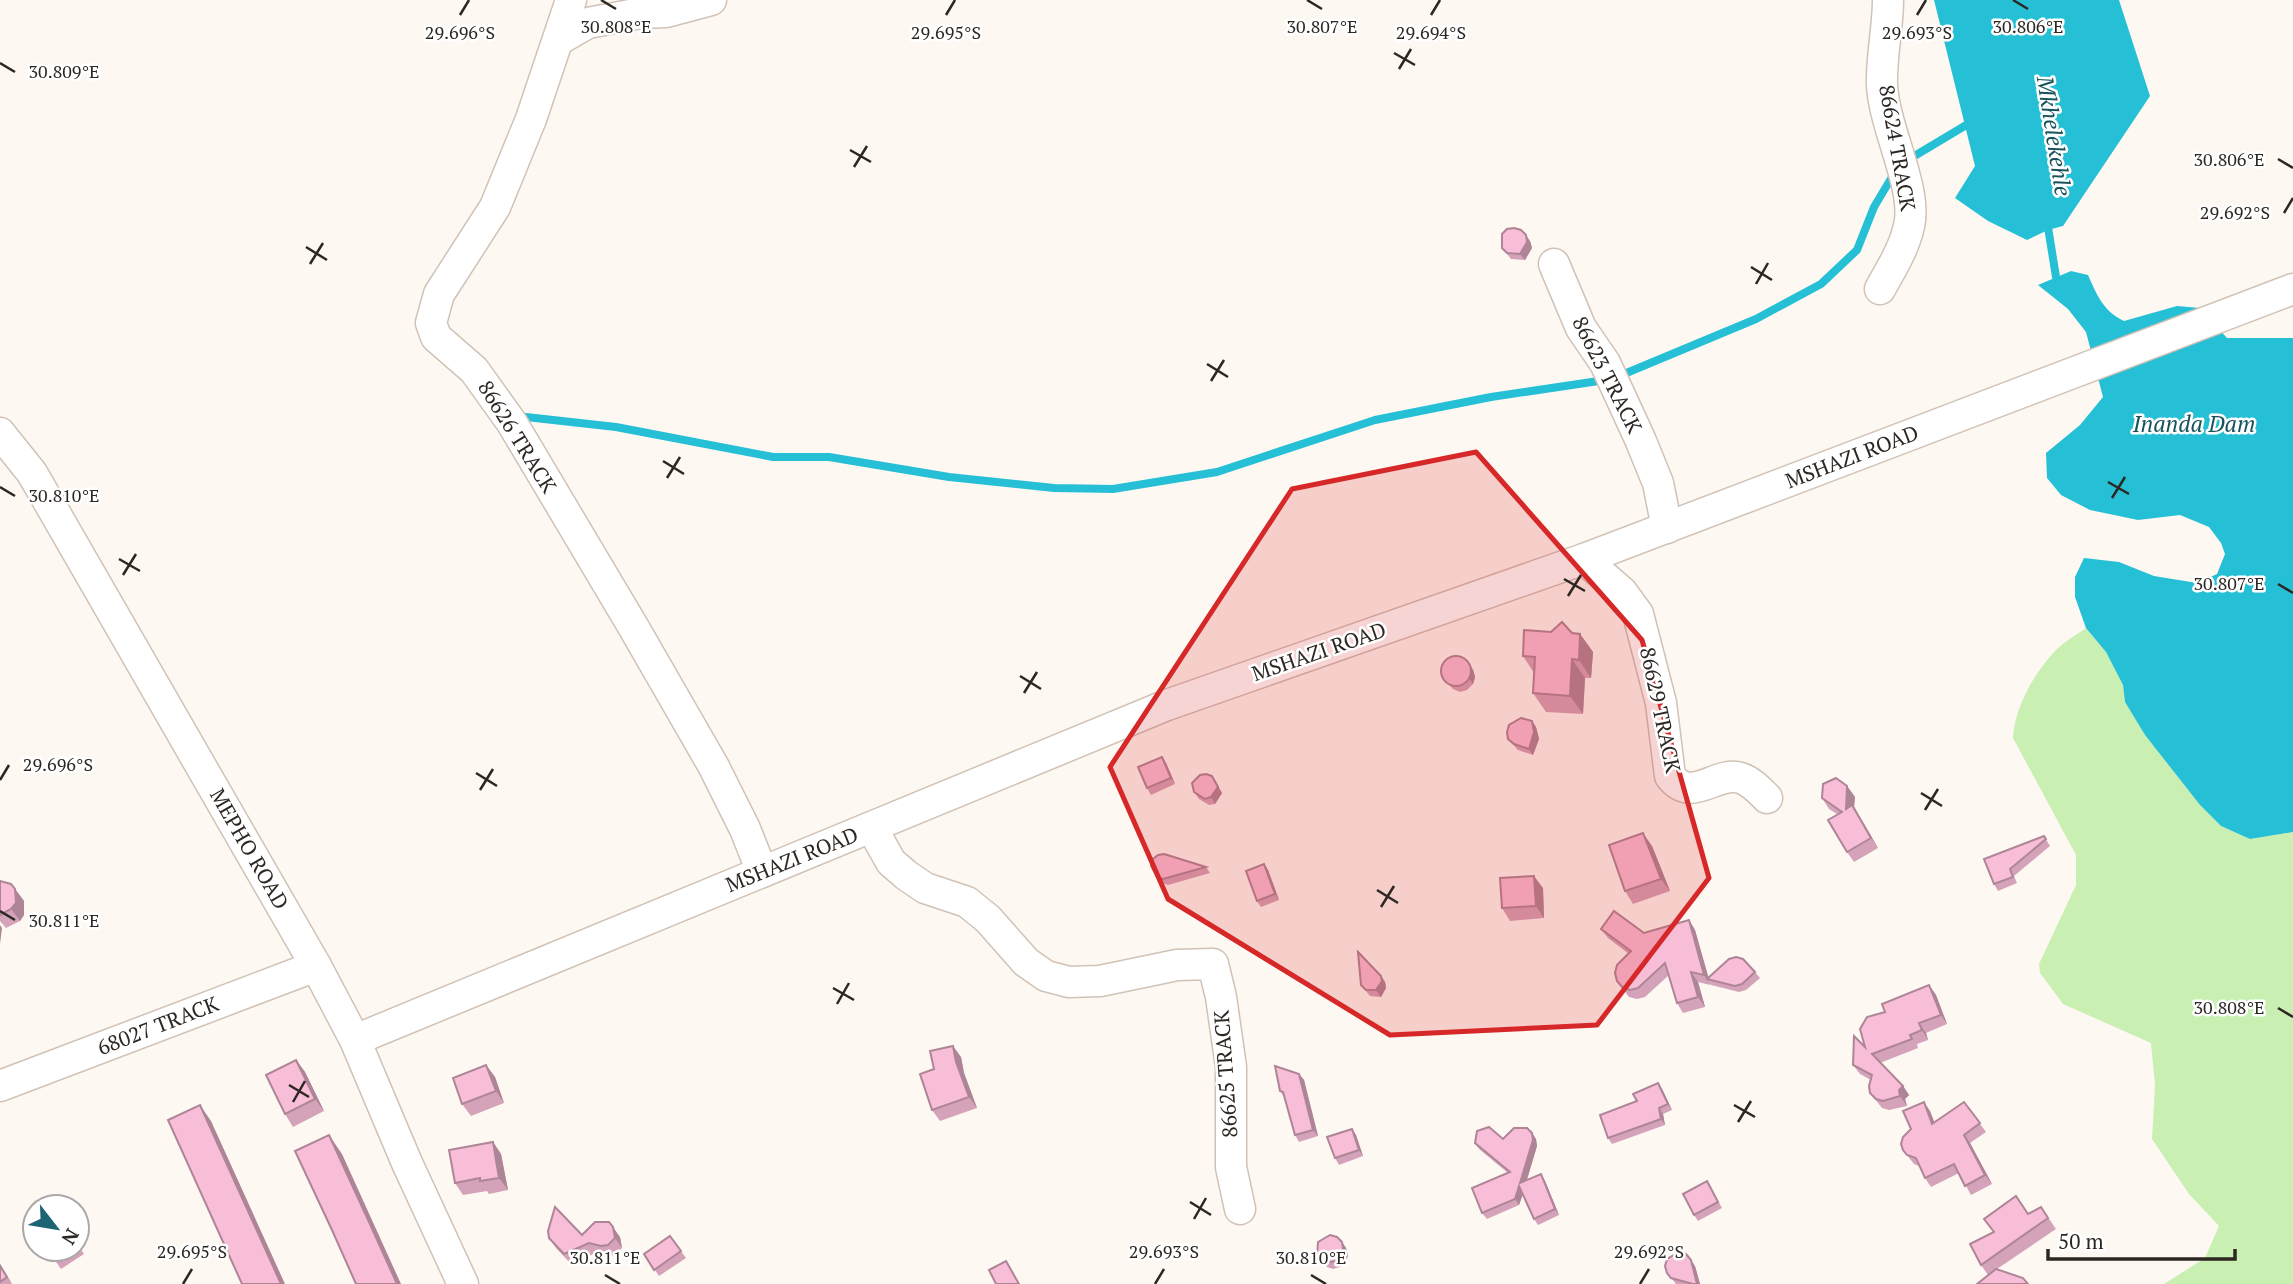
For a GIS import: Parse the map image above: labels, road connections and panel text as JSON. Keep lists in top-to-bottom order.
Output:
{
  "streets": {
    "street": [
      "86624 TRACK",
      "86623 TRACK",
      "86626 TRACK",
      "MSHAZI ROAD",
      "86629 TRACK",
      "MEPHO ROAD",
      "68027 TRACK",
      "86625 TRACK"
    ]
  },
  "crossings": [
    ["86623 TRACK", "MSHAZI ROAD"],
    ["86626 TRACK", "MSHAZI ROAD"],
    ["MSHAZI ROAD", "86629 TRACK"],
    ["MSHAZI ROAD", "MEPHO ROAD"],
    ["MSHAZI ROAD", "86625 TRACK"],
    ["MEPHO ROAD", "68027 TRACK"]
  ],
  "water": ["Mkhelekehle", "Inanda Dam"],
  "scale_bar": "50 m",
  "north": "bottom right",
  "coordinates": [
    "30.808°E",
    "30.807°E",
    "30.806°E",
    "29.696°S",
    "29.694°S",
    "29.693°S",
    "29.695°S",
    "30.809°E",
    "29.692°S",
    "30.810°E",
    "30.811°E"
  ]
}
